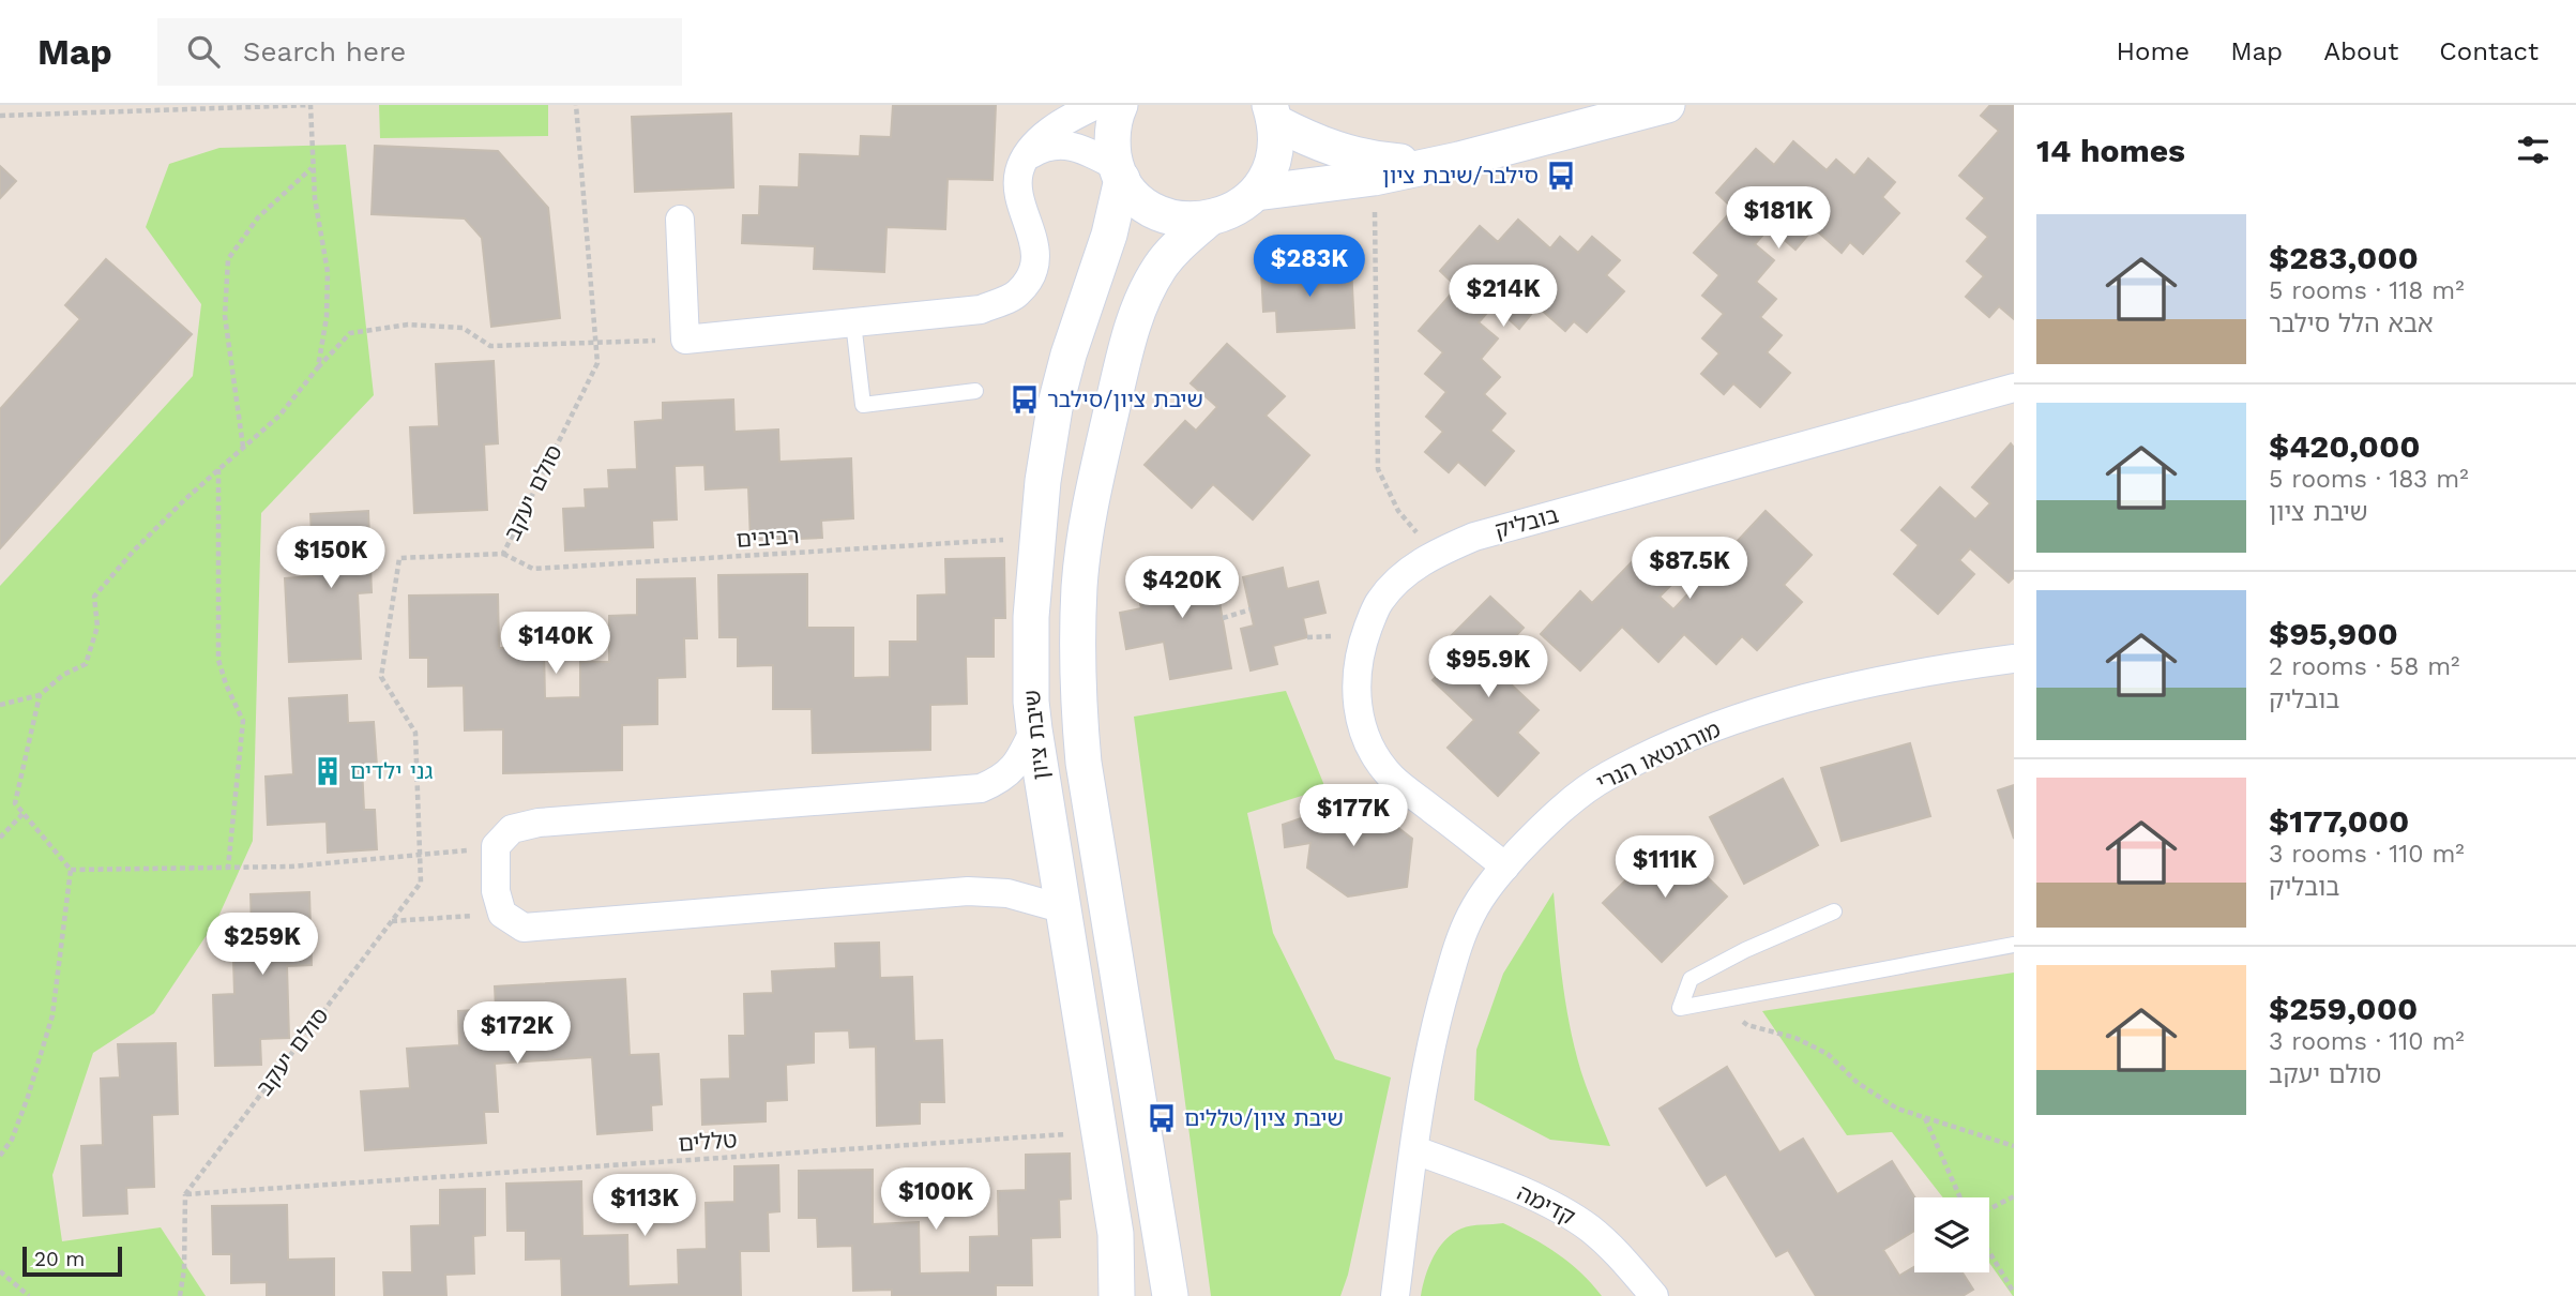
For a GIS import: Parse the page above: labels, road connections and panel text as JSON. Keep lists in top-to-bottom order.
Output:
{
  "streets": {
    "street": [
      "בובליק",
      "שיבת ציון",
      "מורגנטאו הנרי",
      "קדימה"
    ],
    "path": ["סולם יעקב", "רביבים", "טללים"]
  },
  "crossings": [
    ["סולם יעקב", "רביבים"],
    ["סולם יעקב", "טללים"],
    ["בובליק", "מורגנטאו הנרי"],
    ["רביבים", "שיבת ציון"],
    ["שיבת ציון", "טללים"],
    ["מורגנטאו הנרי", "קדימה"]
  ],
  "places": {
    "bus stop": ["סילבר/שיבת ציון", "שיבת ציון/סילבר", "שיבת ציון/טללים"],
    "building": ["גני ילדים"]
  },
  "scale_bar": "20 m",
  "page": {
    "header": "Map",
    "search": "Search here",
    "nav": [
      "Home",
      "Map",
      "About",
      "Contact"
    ],
    "heading": "14 homes",
    "price": [
      "$181K",
      "$283K",
      "$214K",
      "$150K",
      "$87.5K",
      "$420K",
      "$140K",
      "$95.9K",
      "$177K",
      "$111K",
      "$259K",
      "$172K",
      "$100K",
      "$113K"
    ],
    "list": [
      {
        "name": "$283,000",
        "note": "5 rooms · 118 m² · אבא הלל סילבר"
      },
      {
        "name": "$420,000",
        "note": "5 rooms · 183 m² · שיבת ציון"
      },
      {
        "name": "$95,900",
        "note": "2 rooms · 58 m² · בובליק"
      },
      {
        "name": "$177,000",
        "note": "3 rooms · 110 m² · בובליק"
      },
      {
        "name": "$259,000",
        "note": "3 rooms · 110 m² · סולם יעקב"
      }
    ],
    "scale": "20 m"
  }
}
